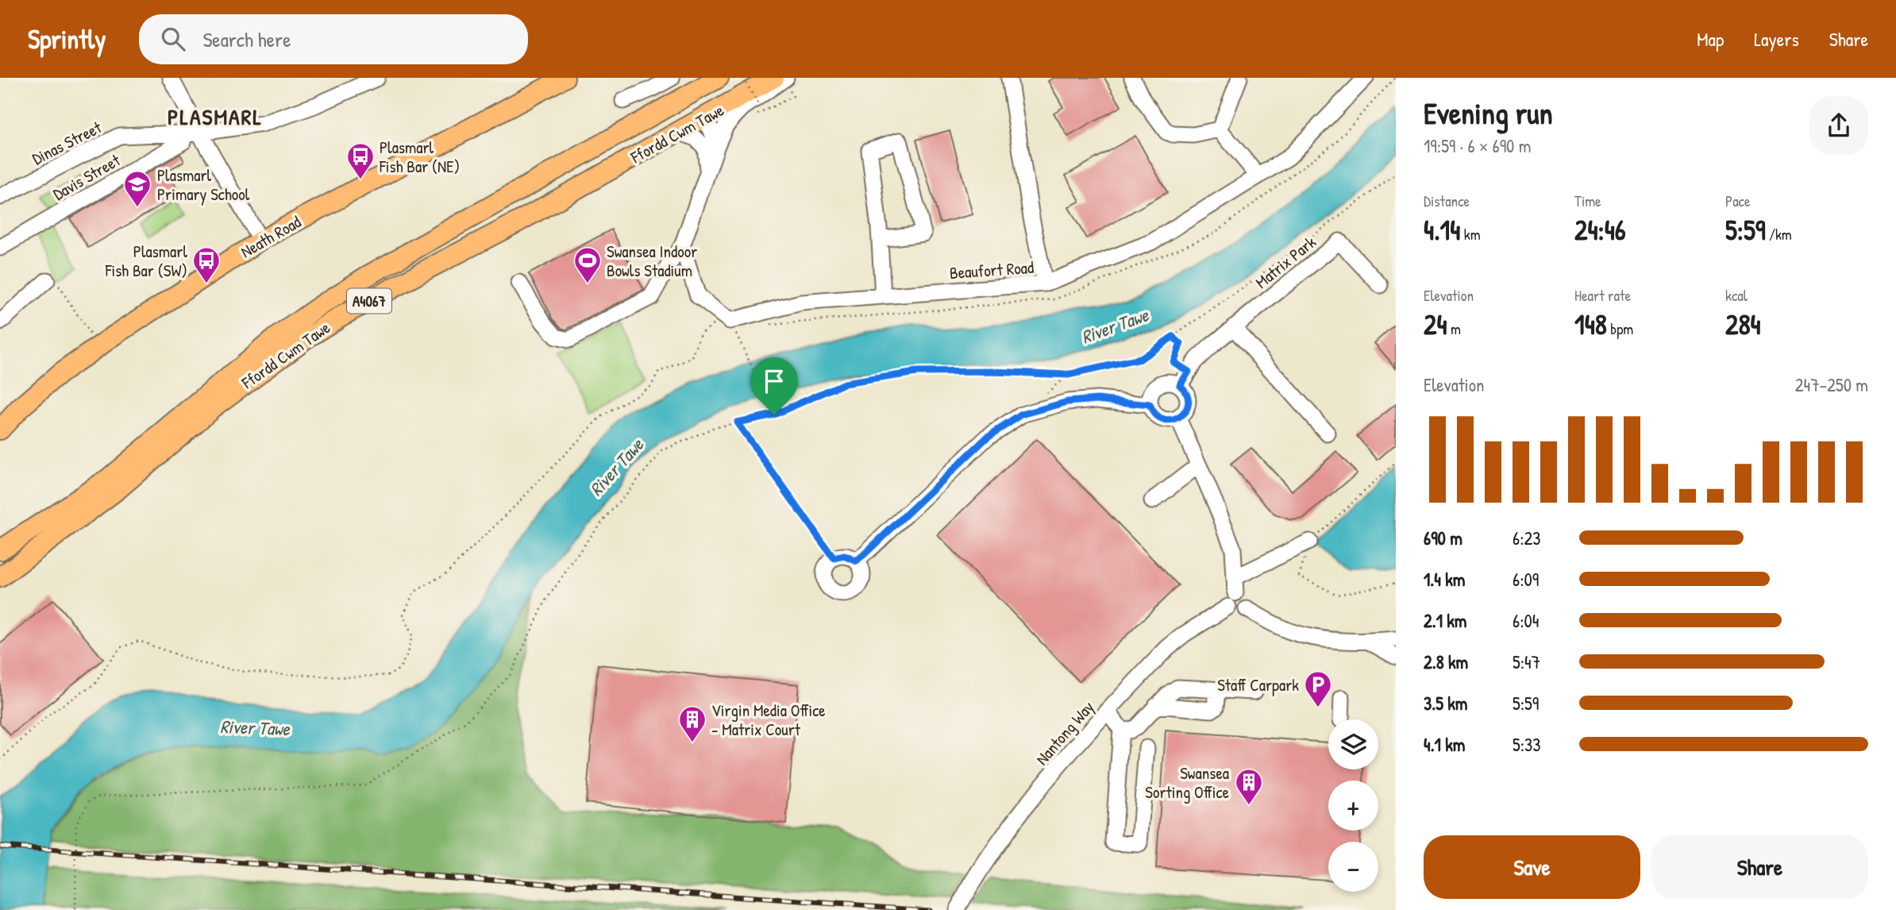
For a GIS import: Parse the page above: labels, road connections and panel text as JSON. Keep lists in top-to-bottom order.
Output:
{
  "streets": {
    "main road": ["Ffordd Cwm Tawe", "Neath Road", "A4067"],
    "street": [
      "Dinas Street",
      "Davis Street",
      "Matrix Park",
      "Beaufort Road",
      "Nantong Way"
    ]
  },
  "crossings": [
    ["Dinas Street", "Davis Street"]
  ],
  "districts": ["PLASMARL"],
  "water": ["River Tawe"],
  "places": {
    "bus stop": ["Plasmarl Fish Bar (NE)", "Plasmarl Fish Bar (SW)"],
    "school or university": ["Plasmarl Primary School"],
    "sports": ["Swansea Indoor Bowls Stadium"],
    "parking": ["Staff Carpark"],
    "building": ["Virgin Media Office - Matrix Court", "Swansea Sorting Office"]
  },
  "page": {
    "header": "Sprintly",
    "search": "Search here",
    "nav": ["Map", "Layers", "Share"],
    "heading": ["Evening run", "19:59 · 6 × 690 m"],
    "stats": [
      ["Distance", "4.14 km"],
      ["Time", "24:46"],
      ["Pace", "5:59 /km"],
      ["Elevation", "24 m"],
      ["Heart rate", "148 bpm"],
      ["kcal", "284"]
    ],
    "chart": ["Elevation", "247–250 m"],
    "list": [
      {
        "name": "690 m",
        "note": "6:23"
      },
      {
        "name": "1.4 km",
        "note": "6:09"
      },
      {
        "name": "2.1 km",
        "note": "6:04"
      },
      {
        "name": "2.8 km",
        "note": "5:47"
      },
      {
        "name": "3.5 km",
        "note": "5:59"
      },
      {
        "name": "4.1 km",
        "note": "5:33"
      }
    ],
    "map_buttons": ["+", "−"],
    "buttons": ["Save", "Share"]
  }
}
